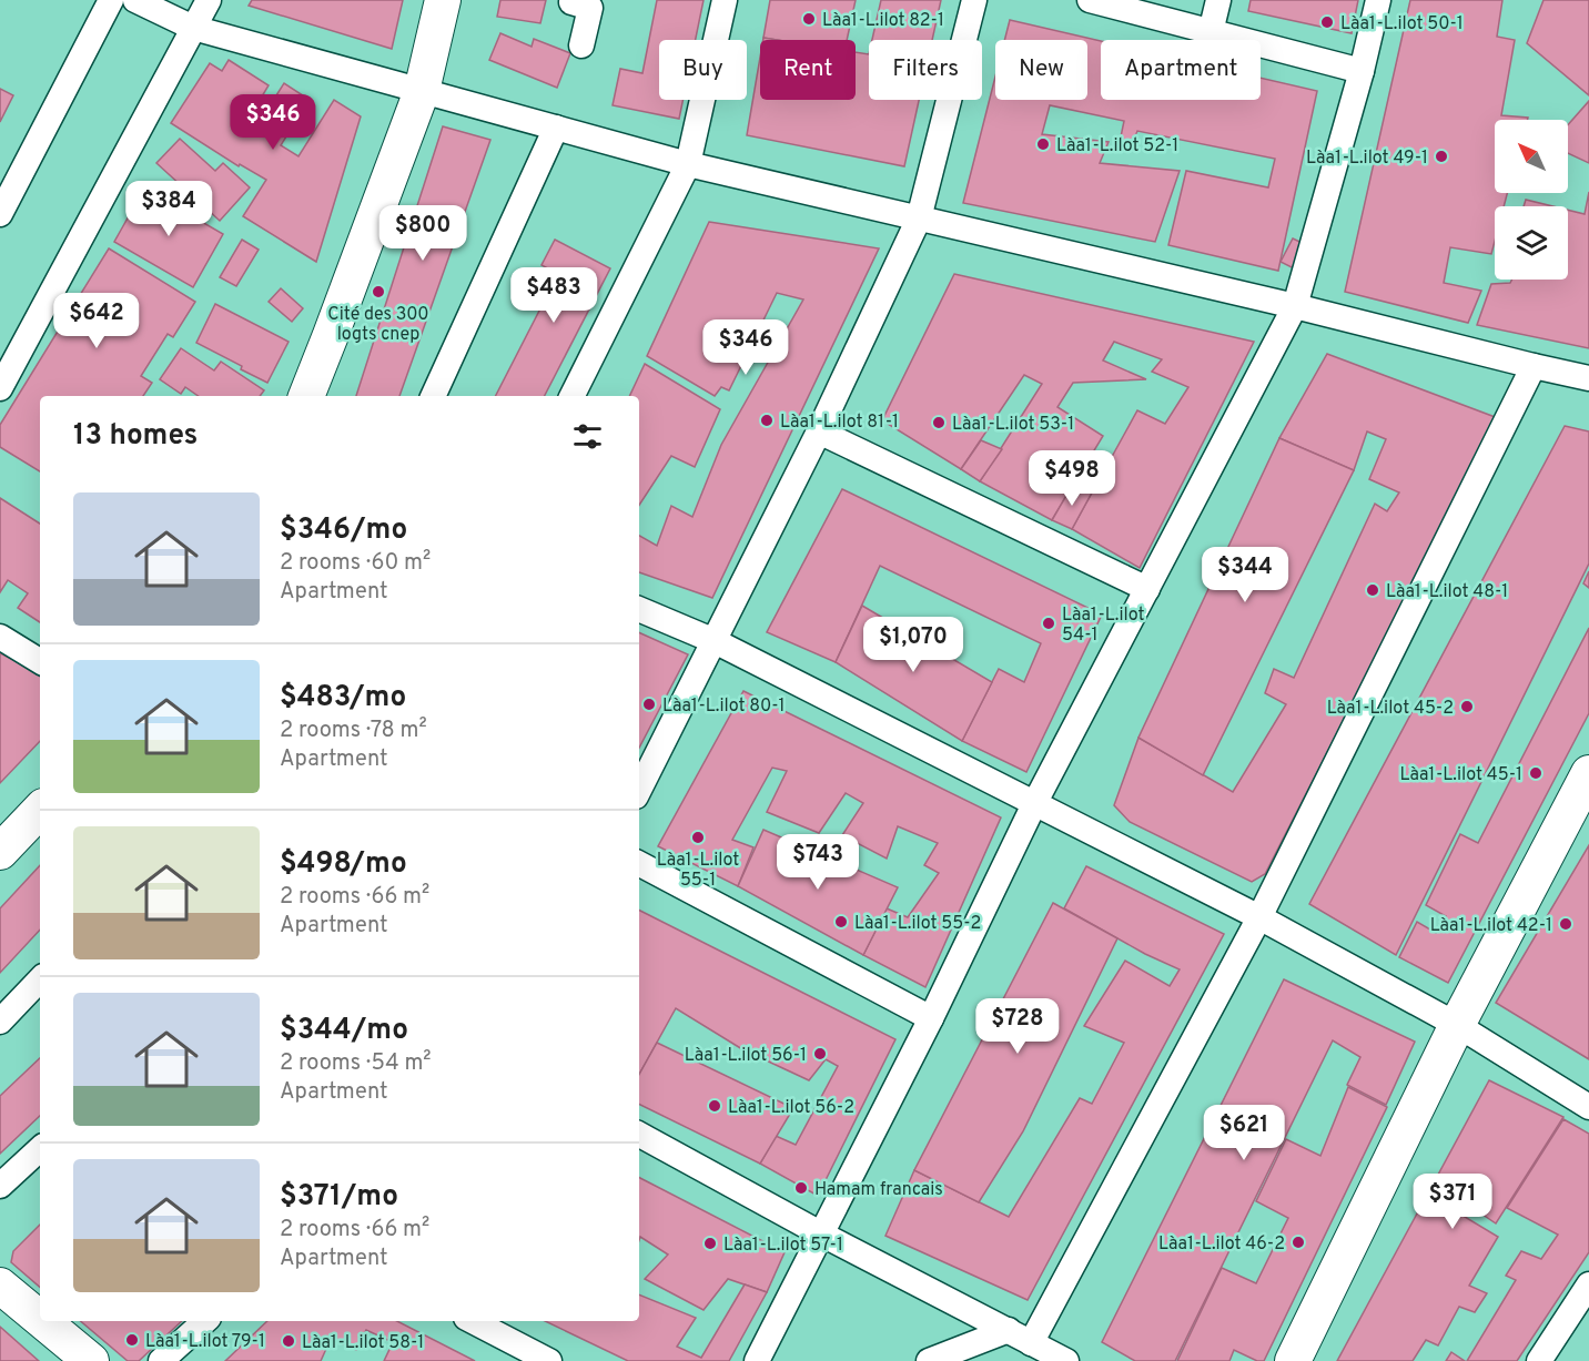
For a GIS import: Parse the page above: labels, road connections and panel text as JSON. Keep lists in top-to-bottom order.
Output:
{
  "places": [
    "Làa1-L.ilot 82-1",
    "Làa1-L.ilot 50-1",
    "Làa1-L.ilot 52-1",
    "Làa1-L.ilot 49-1",
    "Cité des 300 logts cnep",
    "Làa1-L.ilot 81-1",
    "Làa1-L.ilot 53-1",
    "Làa1-L.ilot 48-1",
    "Làa1-L.ilot 54-1",
    "Làa1-L.ilot 80-1",
    "Làa1-L.ilot 45-2",
    "Làa1-L.ilot 45-1",
    "Làa1-L.ilot 55-1",
    "Làa1-L.ilot 55-2",
    "Làa1-L.ilot 42-1",
    "Làa1-L.ilot 56-1",
    "Làa1-L.ilot 56-2",
    "Hamam francais",
    "Làa1-L.ilot 46-2",
    "Làa1-L.ilot 57-1",
    "Làa1-L.ilot 79-1",
    "Làa1-L.ilot 58-1"
  ],
  "north": "top left",
  "page": {
    "chip": [
      "Buy",
      "Rent",
      "Filters",
      "New",
      "Apartment"
    ],
    "price": [
      "$346",
      "$384",
      "$800",
      "$483",
      "$642",
      "$346",
      "$498",
      "$344",
      "$1,070",
      "$743",
      "$728",
      "$621",
      "$371"
    ],
    "heading": "13 homes",
    "list": [
      {
        "name": "$346/mo",
        "note": "2 rooms · 60 m² · Apartment"
      },
      {
        "name": "$483/mo",
        "note": "2 rooms · 78 m² · Apartment"
      },
      {
        "name": "$498/mo",
        "note": "2 rooms · 66 m² · Apartment"
      },
      {
        "name": "$344/mo",
        "note": "2 rooms · 54 m² · Apartment"
      },
      {
        "name": "$371/mo",
        "note": "2 rooms · 66 m² · Apartment"
      }
    ]
  }
}
